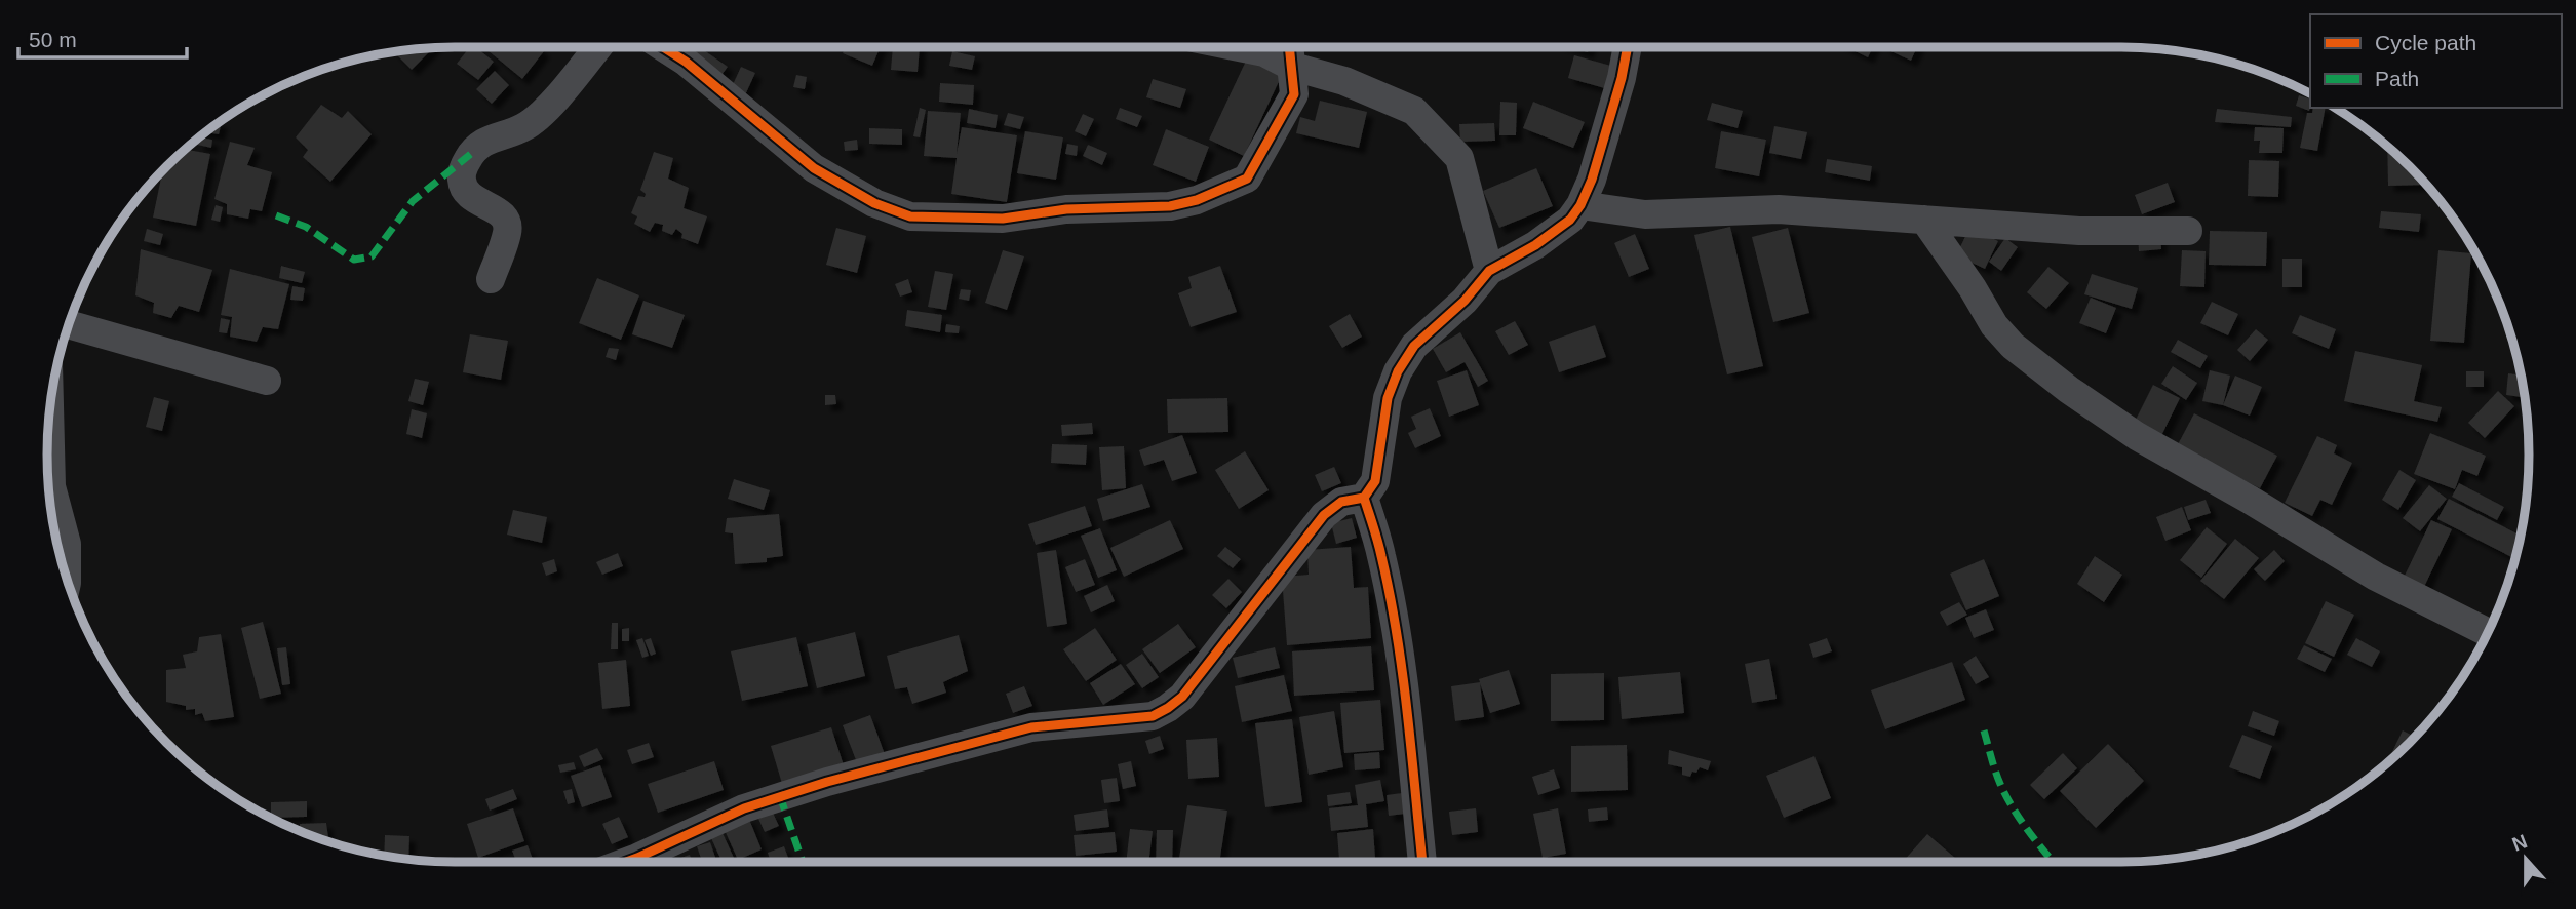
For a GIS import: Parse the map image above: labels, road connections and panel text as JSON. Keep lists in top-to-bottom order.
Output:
{
  "legend": ["Cycle path", "Path"],
  "scale_bar": "50 m",
  "north": "top"
}
